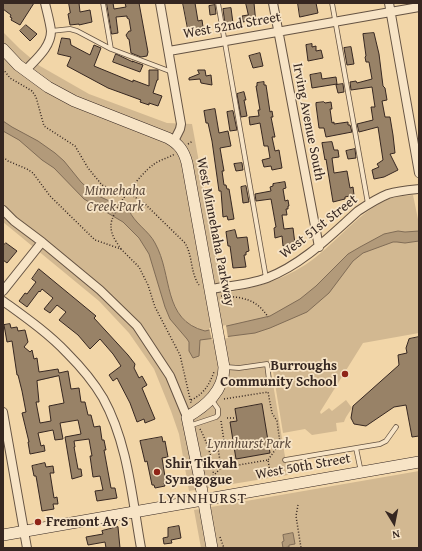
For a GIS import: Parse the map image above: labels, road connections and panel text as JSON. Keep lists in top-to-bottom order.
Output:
{
  "streets": {
    "street": [
      "West 52nd Street",
      "Irving Avenue South",
      "West 51st Street",
      "West Minnehaha Parkway",
      "West 50th Street"
    ]
  },
  "crossings": [
    ["West 52nd Street", "Irving Avenue South"],
    ["Irving Avenue South", "West 51st Street"],
    ["West 51st Street", "West Minnehaha Parkway"]
  ],
  "districts": ["LYNNHURST"],
  "parks": ["Minnehaha Creek Park", "Lynnhurst Park"],
  "places": ["Burroughs Community School", "Shir Tikvah Synagogue", "Fremont Av S"],
  "north": "bottom"
}
